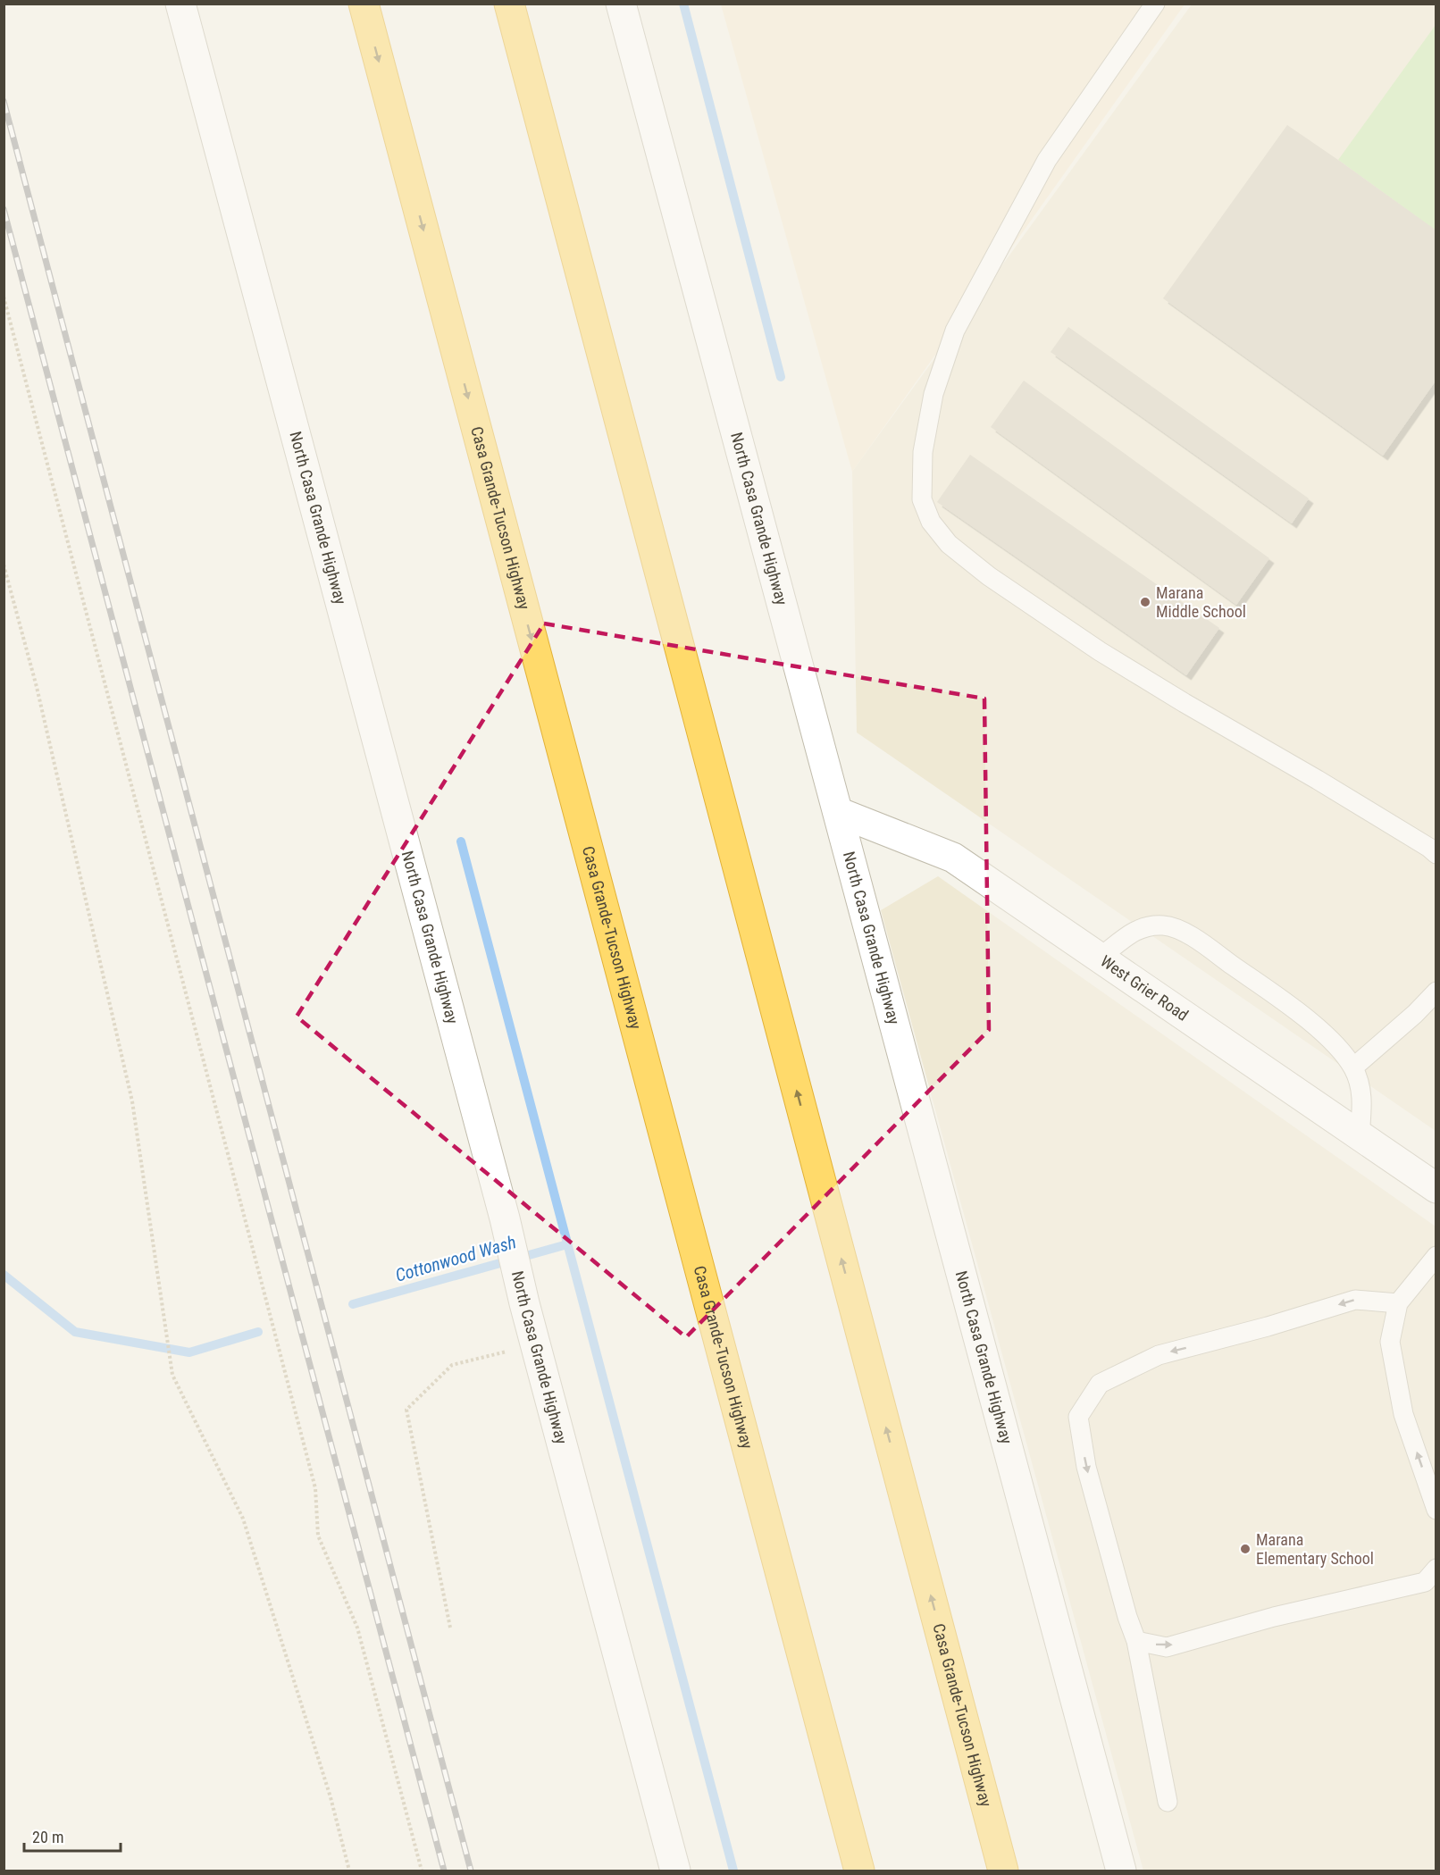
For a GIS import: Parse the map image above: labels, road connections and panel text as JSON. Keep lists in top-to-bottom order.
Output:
{
  "streets": {
    "highway": ["Casa Grande-Tucson Highway"],
    "street": ["North Casa Grande Highway", "West Grier Road"]
  },
  "crossings": [
    ["North Casa Grande Highway", "West Grier Road"]
  ],
  "water": ["Cottonwood Wash"],
  "places": ["Marana Middle School", "Marana Elementary School"],
  "scale_bar": "20 m"
}
